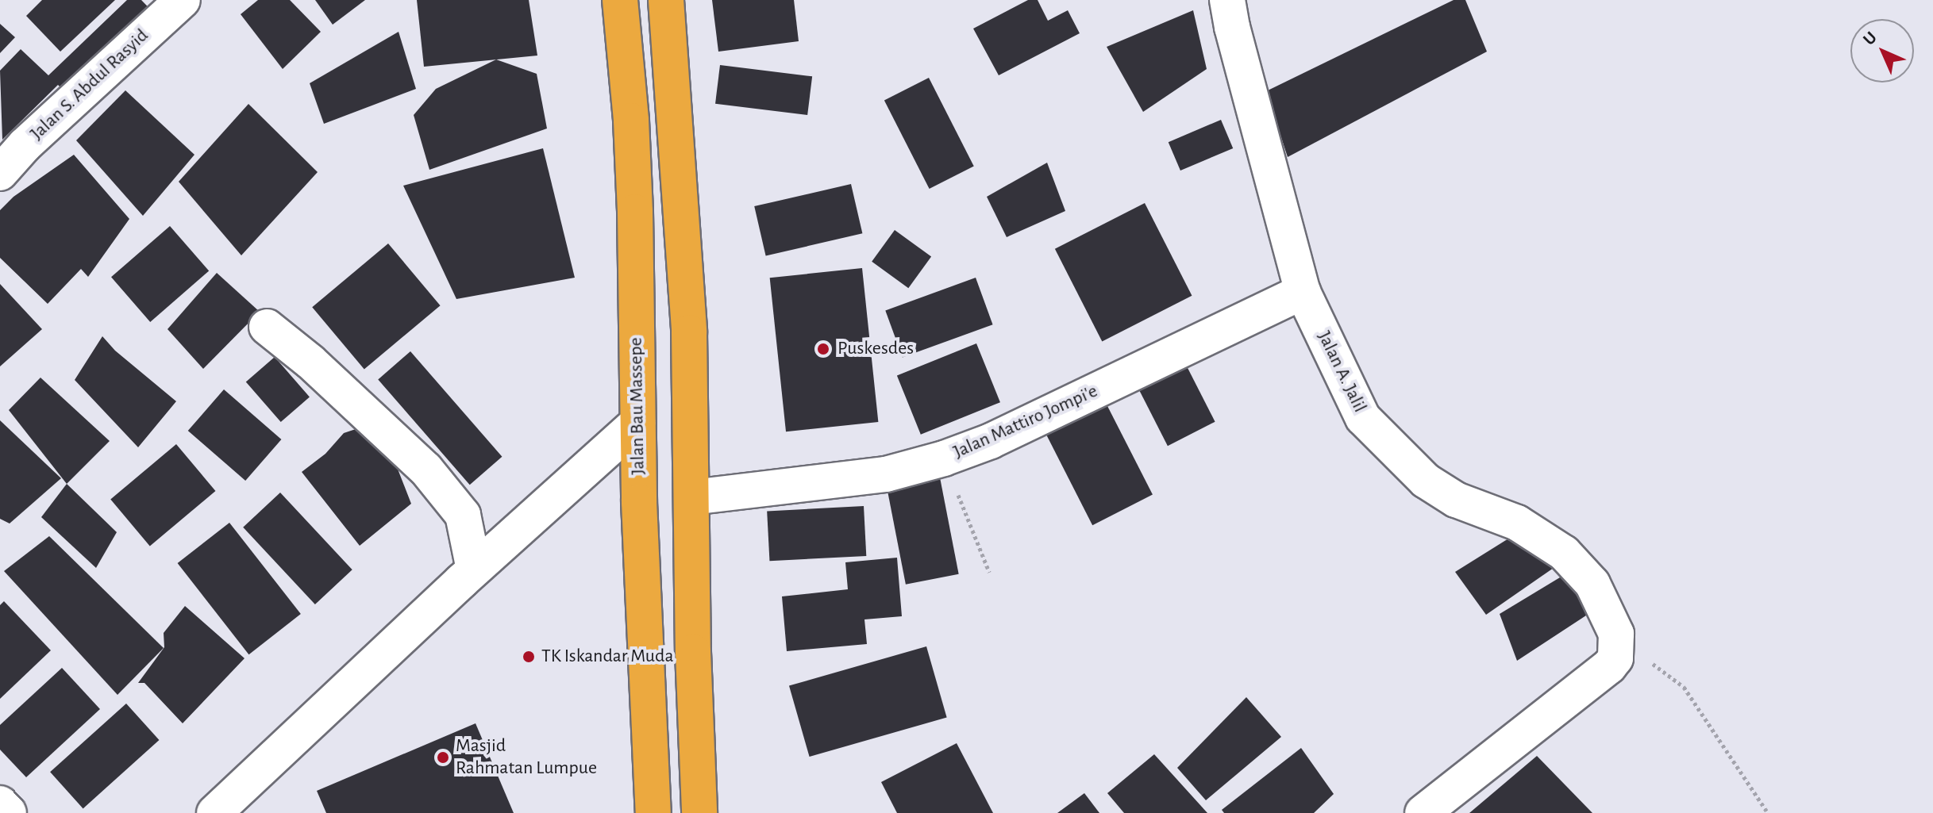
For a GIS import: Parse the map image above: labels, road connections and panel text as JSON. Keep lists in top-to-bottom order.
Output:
{
  "streets": {
    "highway": ["Jalan Bau Massepe"],
    "street": ["Jalan S. Abdul Rasyid", "Jalan A. Jalil", "Jalan Mattiro Jompi'e"]
  },
  "crossings": [
    ["Jalan A. Jalil", "Jalan Mattiro Jompi'e"]
  ],
  "places": ["Puskesdes", "TK Iskandar Muda", "Masjid Rahmatan Lumpue"],
  "north": "top left"
}
